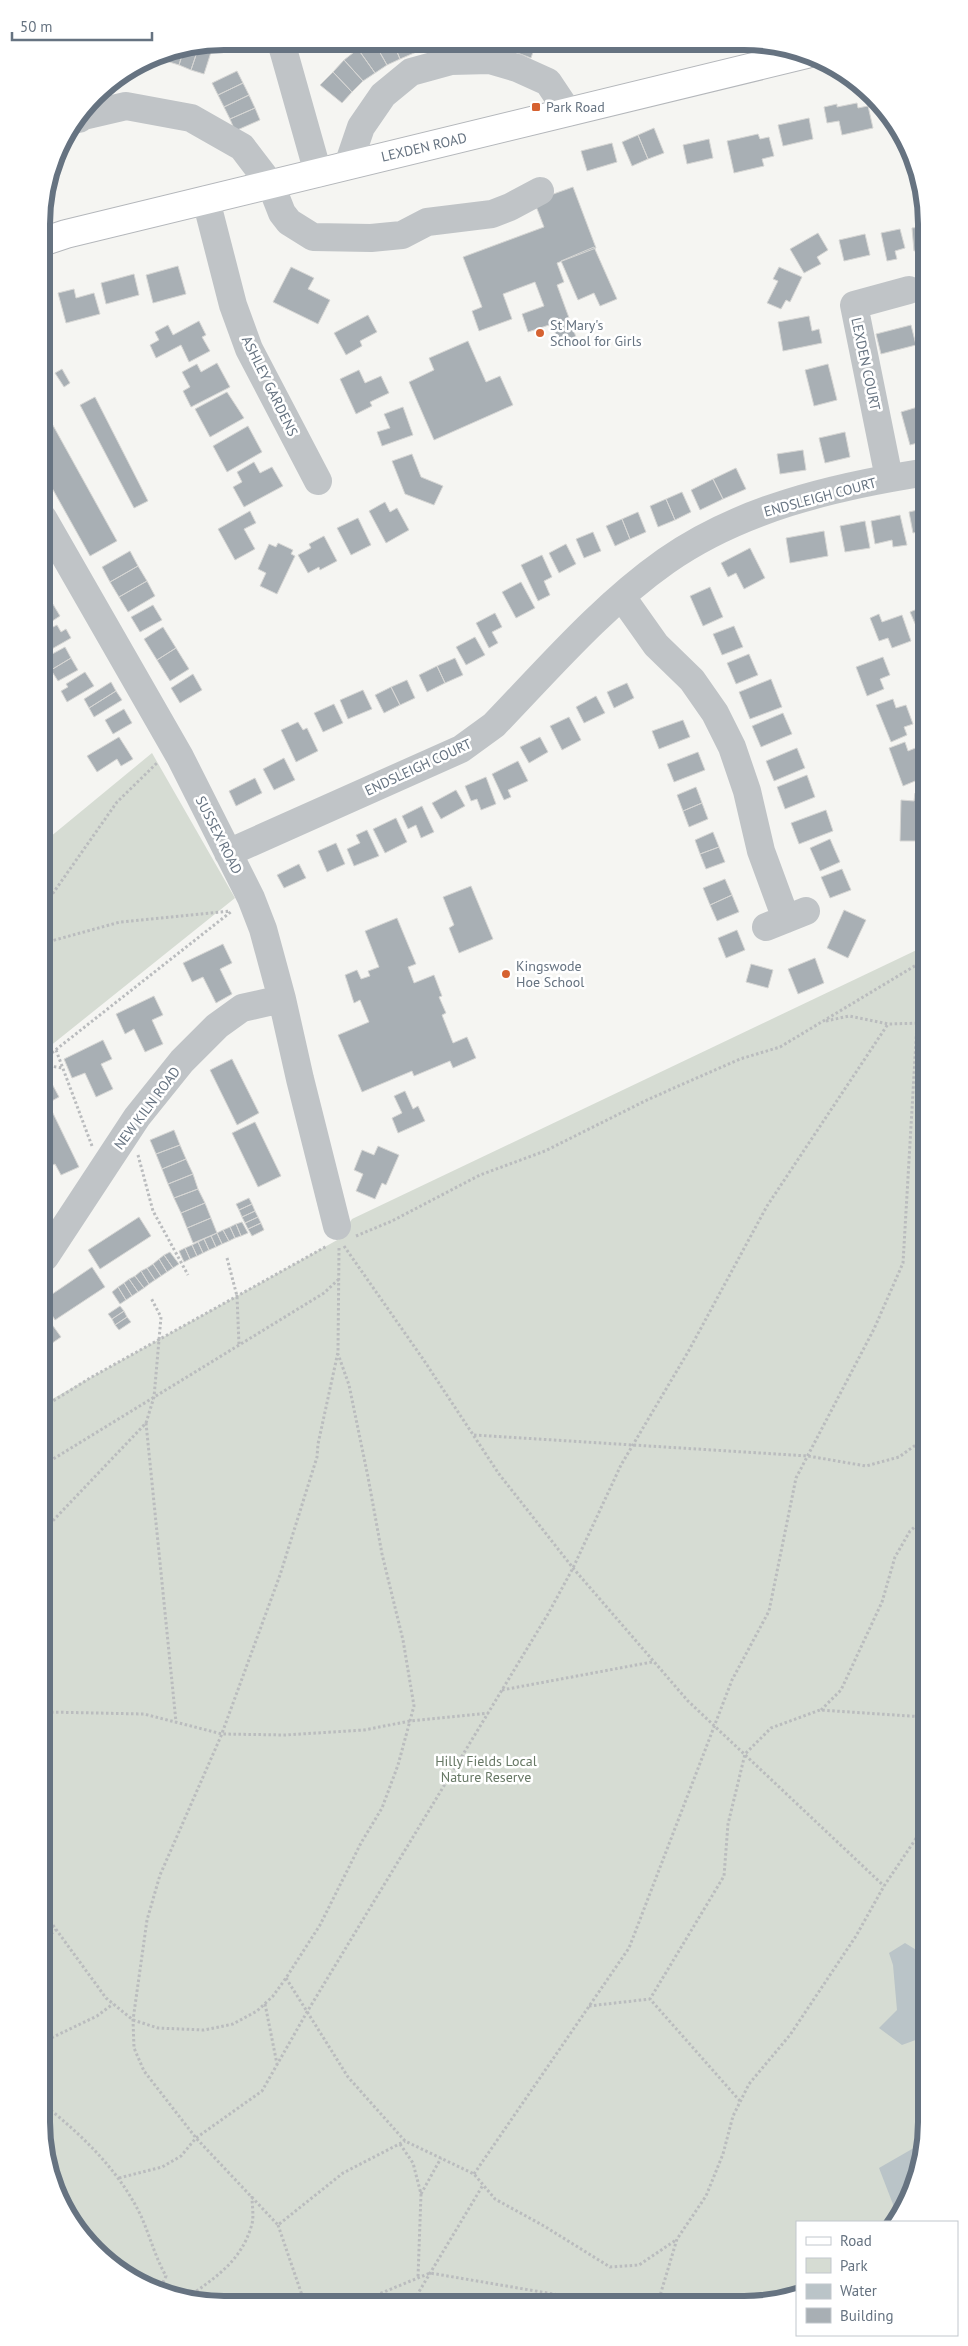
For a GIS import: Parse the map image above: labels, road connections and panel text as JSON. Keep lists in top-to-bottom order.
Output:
{
  "streets": {
    "main road": ["LEXDEN ROAD"],
    "street": [
      "LEXDEN COURT",
      "ASHLEY GARDENS",
      "ENDSLEIGH COURT",
      "SUSSEX ROAD",
      "NEW KILN ROAD"
    ]
  },
  "crossings": [
    ["LEXDEN ROAD", "ASHLEY GARDENS"],
    ["LEXDEN COURT", "ENDSLEIGH COURT"],
    ["ENDSLEIGH COURT", "SUSSEX ROAD"],
    ["SUSSEX ROAD", "NEW KILN ROAD"]
  ],
  "parks": ["Hilly Fields Local Nature Reserve"],
  "places": {
    "transit": ["Park Road"],
    "other": ["St Mary's School for Girls", "Kingswode Hoe School"]
  },
  "legend": [
    "Road",
    "Park",
    "Water",
    "Building"
  ],
  "scale_bar": "50 m"
}
